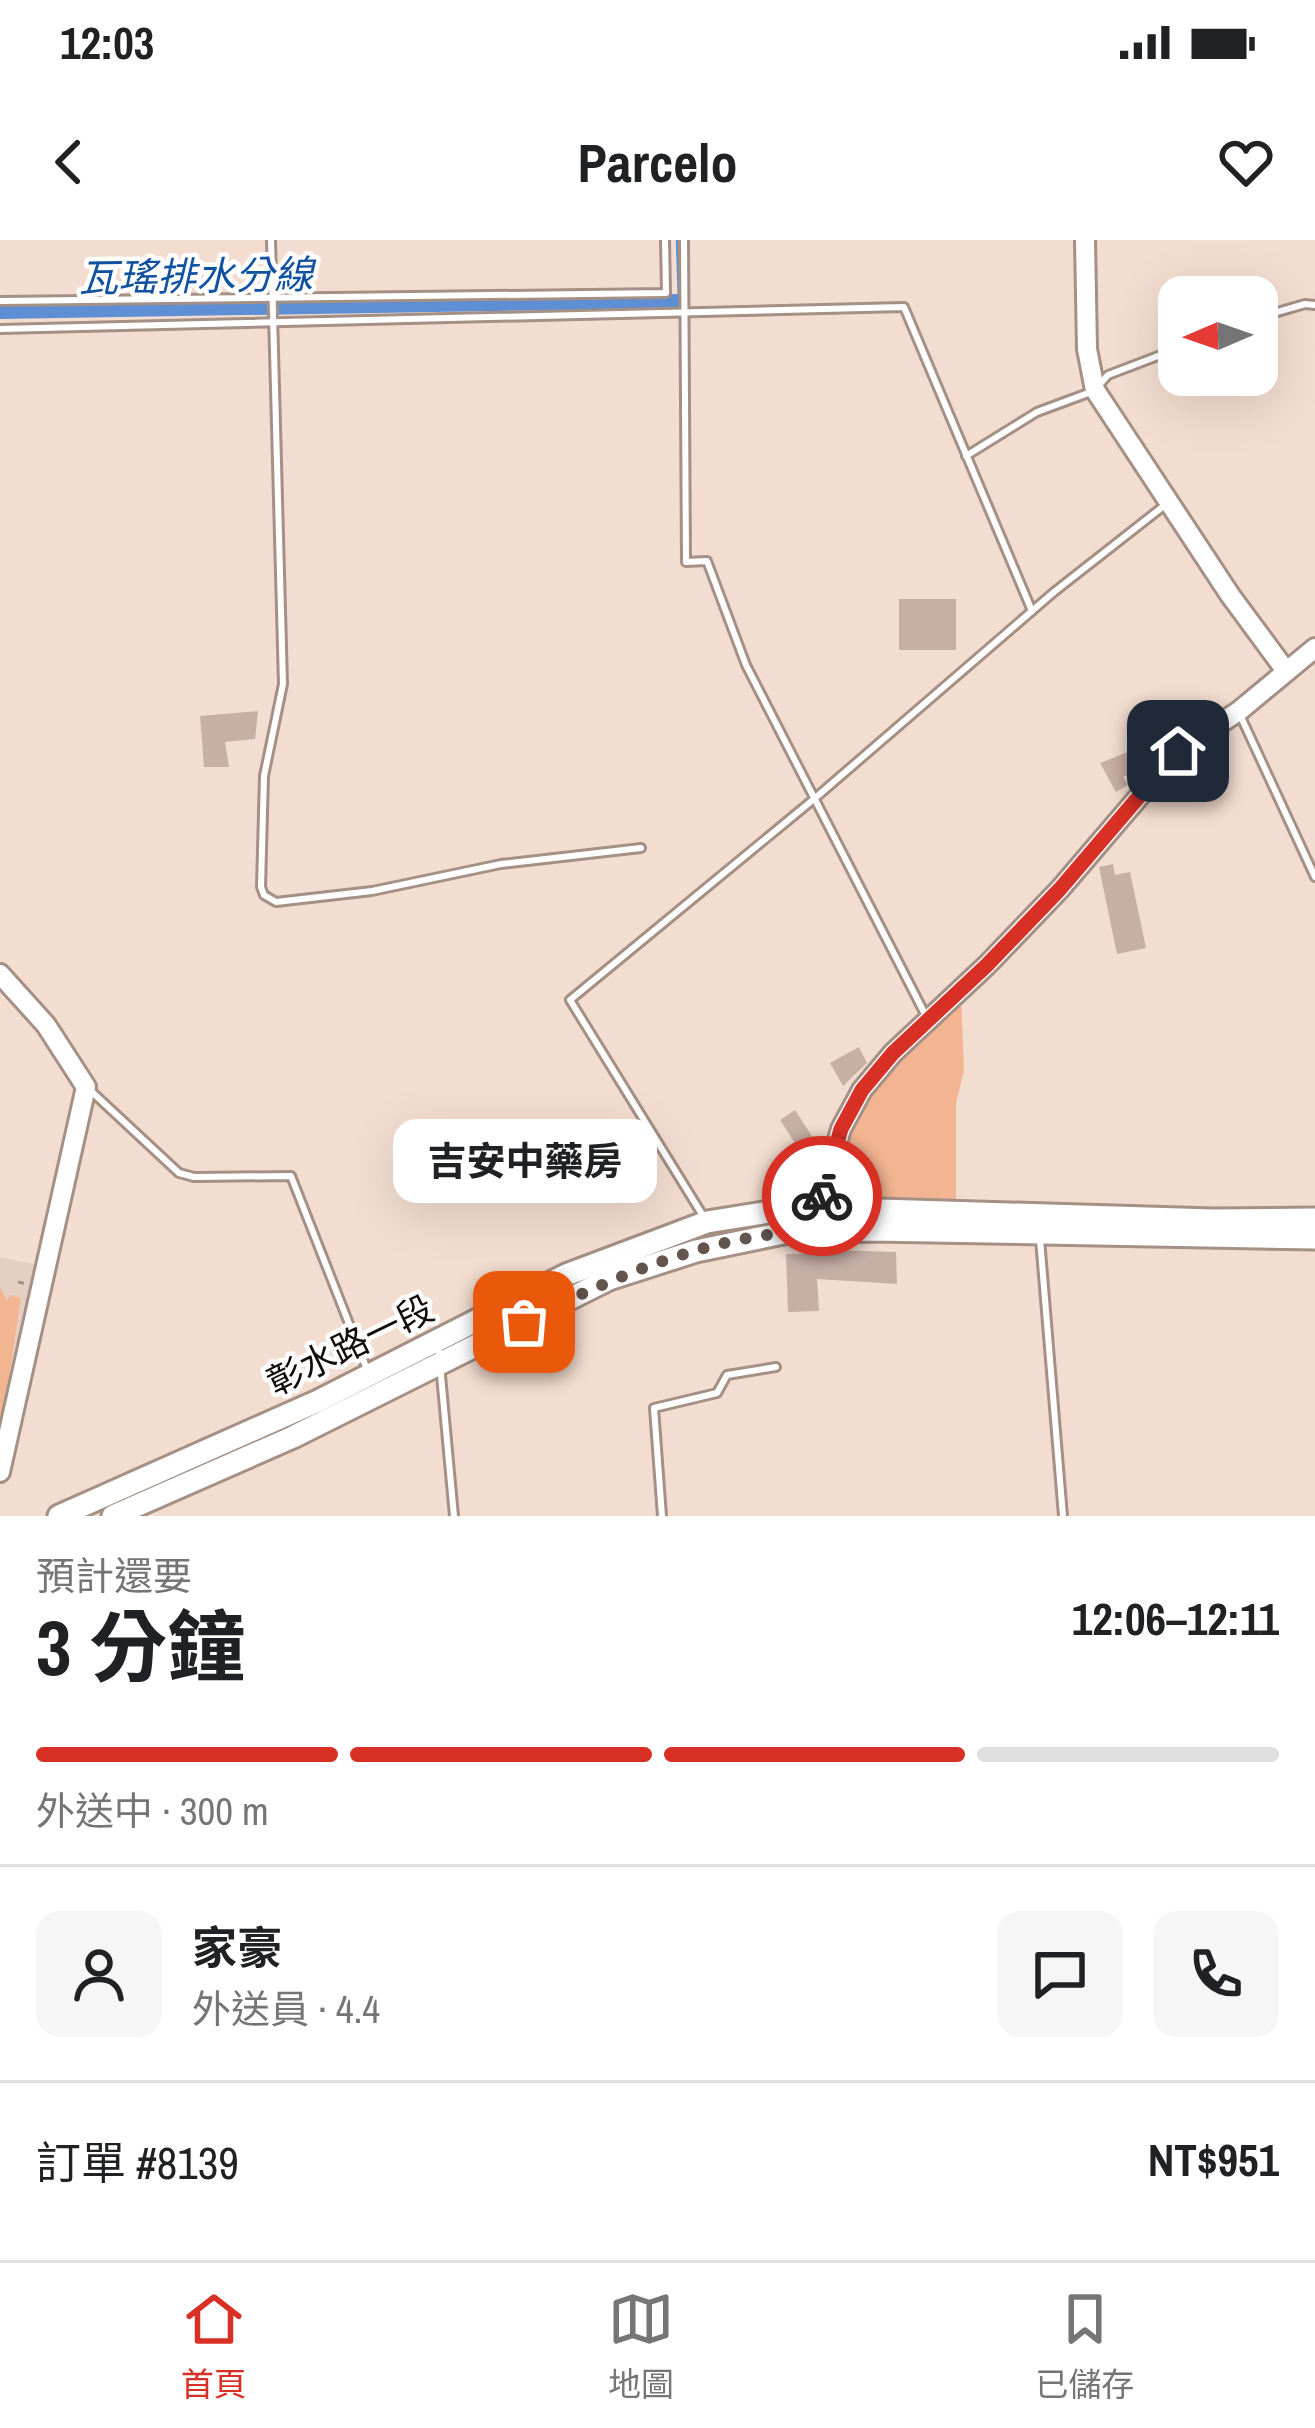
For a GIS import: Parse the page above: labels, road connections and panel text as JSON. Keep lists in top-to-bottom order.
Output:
{
  "streets": {
    "main road": ["彰水路一段"]
  },
  "water": ["瓦瑤排水分線"],
  "places": ["吉安中藥房"],
  "north": "left",
  "page": {
    "status": "12:03",
    "header": "Parcelo",
    "bubble": "吉安中藥房",
    "heading": ["3 分鐘", "預計還要", "12:06–12:11"],
    "panel": [
      "家豪",
      "外送員 · 4.4",
      "訂單 #8139",
      "NT$951"
    ],
    "bar": "外送中 · 300 m",
    "tabs": ["首頁", "地圖", "已儲存"]
  }
}
